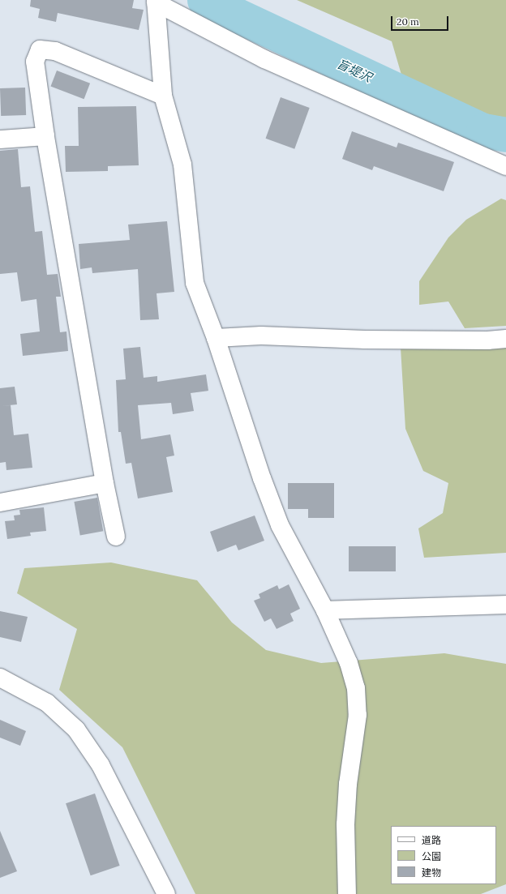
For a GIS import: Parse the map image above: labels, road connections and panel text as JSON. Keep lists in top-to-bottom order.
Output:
{
  "water": ["盲堤沢"],
  "legend": ["道路", "公園", "建物"],
  "scale_bar": "20 m"
}
